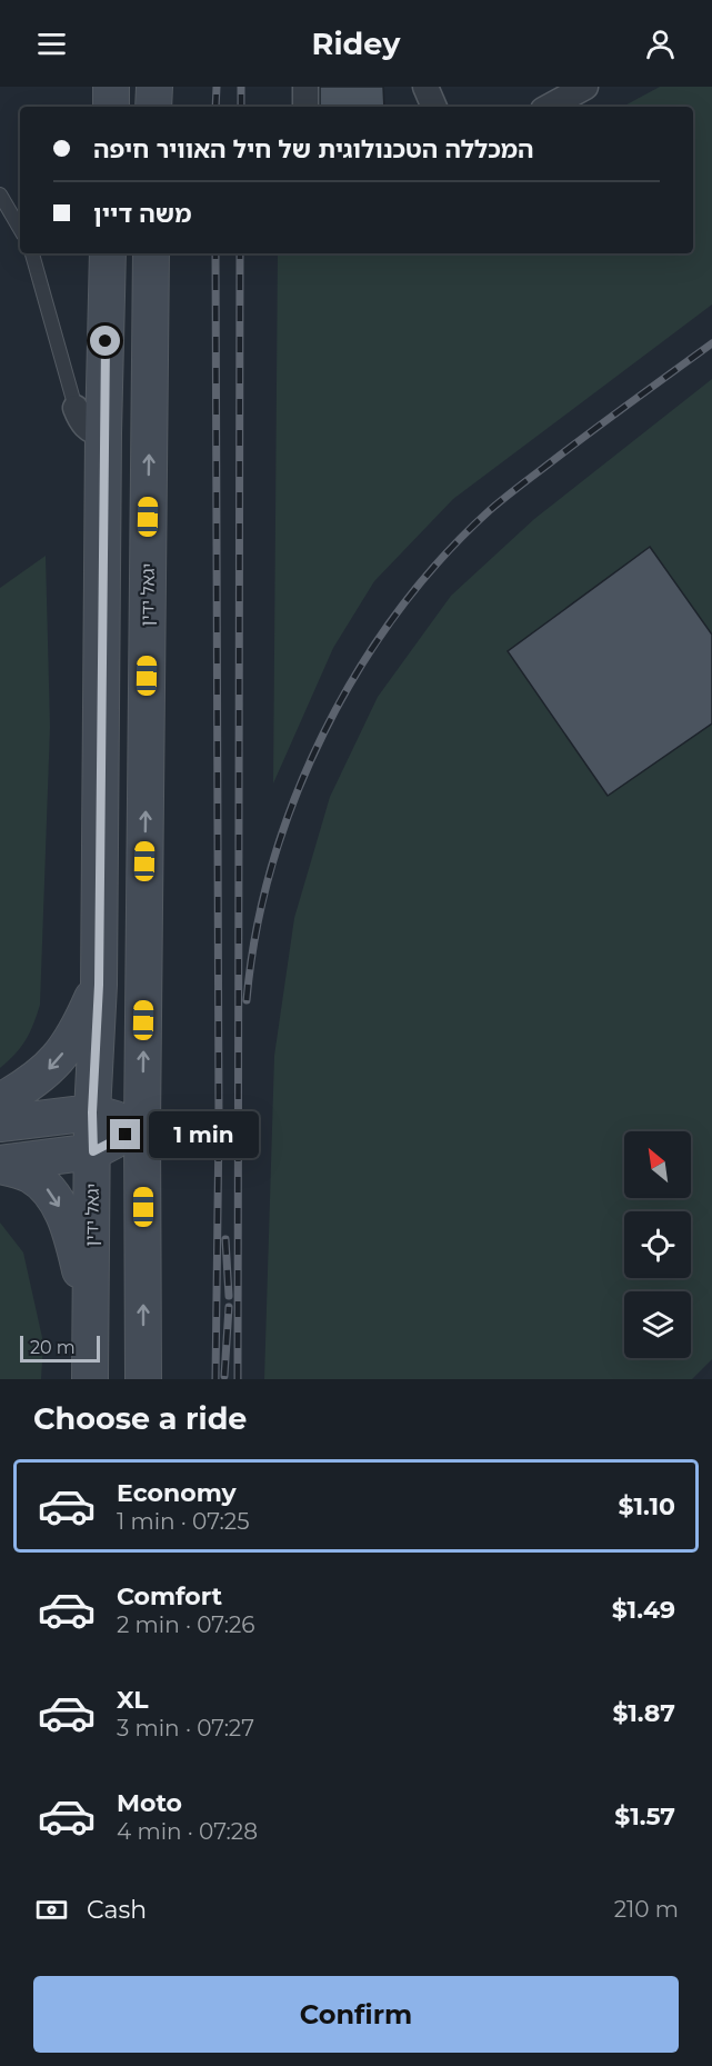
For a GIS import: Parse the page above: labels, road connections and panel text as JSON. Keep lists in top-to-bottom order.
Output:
{
  "streets": {
    "main road": ["יגאל ידין"]
  },
  "scale_bar": "20 m",
  "north": "top left",
  "page": {
    "header": "Ridey",
    "banner": ["המכללה הטכנולוגית של חיל האוויר חיפה", "משה דיין"],
    "bubble": "1 min",
    "scale": "20 m",
    "heading": "Choose a ride",
    "list": [
      {
        "name": "Economy",
        "note": "1 min · 07:25",
        "value": "$1.10"
      },
      {
        "name": "Comfort",
        "note": "2 min · 07:26",
        "value": "$1.49"
      },
      {
        "name": "XL",
        "note": "3 min · 07:27",
        "value": "$1.87"
      },
      {
        "name": "Moto",
        "note": "4 min · 07:28",
        "value": "$1.57"
      }
    ],
    "pay": ["Cash", "210 m"],
    "buttons": "Confirm"
  }
}
